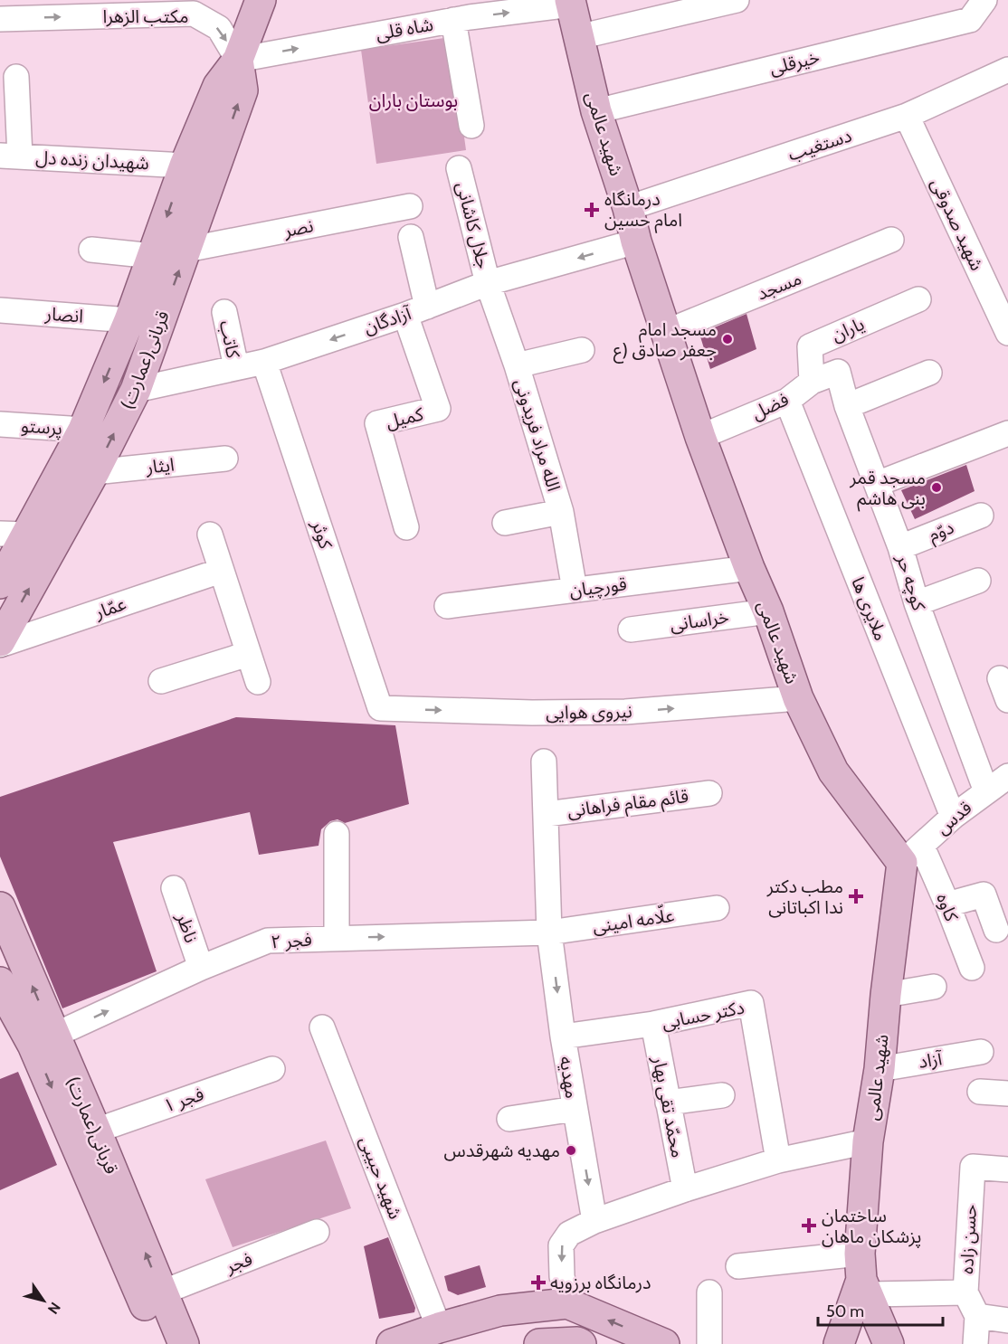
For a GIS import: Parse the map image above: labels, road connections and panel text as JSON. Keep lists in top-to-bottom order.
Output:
{
  "streets": {
    "main road": ["شهید عالمی", "(عمارت)قربانی"],
    "street": [
      "مکتب الزهرا",
      "شاه قلی",
      "خیرقلی",
      "دستغیب",
      "شهیدان زنده دل",
      "شهید صدوقی",
      "جلال کاشانی",
      "نصر",
      "مسجد",
      "انصار",
      "آزادگان",
      "یاران",
      "کاتب",
      "فضل",
      "کمیل",
      "پرستو",
      "الله مراد فریدونی",
      "ایثار",
      "دوّم",
      "کوثر",
      "کوچه حر",
      "قورچیان",
      "عمّار",
      "ملایری ها",
      "خراسانی",
      "نیروی هوایی",
      "قائم مقام فراهانی",
      "قدس",
      "کاوه",
      "علّامه امینی",
      "ناظر",
      "فجر ۲",
      "دکتر حسابی",
      "آزاد",
      "مهدیه",
      "فجر ۱",
      "محمّد تقی بهار",
      "شهید حبیبی",
      "حسن زاده",
      "فجر"
    ]
  },
  "crossings": [
    ["مکتب الزهرا", "شاه قلی"],
    ["مکتب الزهرا", "(عمارت)قربانی"],
    ["شاه قلی", "شهید عالمی"],
    ["شاه قلی", "(عمارت)قربانی"],
    ["خیرقلی", "شهید عالمی"],
    ["شهید عالمی", "دستغیب"],
    ["شهید عالمی", "مسجد"],
    ["شهید عالمی", "آزادگان"],
    ["شهید عالمی", "فضل"],
    ["شهید عالمی", "قورچیان"],
    ["شهید عالمی", "خراسانی"],
    ["شهید عالمی", "نیروی هوایی"],
    ["شهید عالمی", "قدس"],
    ["شهید عالمی", "کاوه"],
    ["شهید عالمی", "آزاد"],
    ["دستغیب", "شهید صدوقی"],
    ["شهیدان زنده دل", "(عمارت)قربانی"],
    ["جلال کاشانی", "آزادگان"],
    ["جلال کاشانی", "الله مراد فریدونی"],
    ["نصر", "(عمارت)قربانی"],
    ["انصار", "(عمارت)قربانی"],
    ["آزادگان", "کاتب"],
    ["آزادگان", "(عمارت)قربانی"],
    ["آزادگان", "کمیل"],
    ["آزادگان", "الله مراد فریدونی"],
    ["آزادگان", "کوثر"],
    ["یاران", "فضل"],
    ["(عمارت)قربانی", "پرستو"],
    ["(عمارت)قربانی", "ایثار"],
    ["(عمارت)قربانی", "عمّار"],
    ["(عمارت)قربانی", "فجر ۲"],
    ["(عمارت)قربانی", "فجر ۱"],
    ["(عمارت)قربانی", "فجر"],
    ["فضل", "کوچه حر"],
    ["فضل", "ملایری ها"],
    ["الله مراد فریدونی", "قورچیان"],
    ["دوّم", "کوچه حر"],
    ["کوثر", "نیروی هوایی"],
    ["کوچه حر", "قدس"],
    ["ملایری ها", "قدس"],
    ["قائم مقام فراهانی", "مهدیه"],
    ["قدس", "کاوه"],
    ["علّامه امینی", "فجر ۲"],
    ["علّامه امینی", "مهدیه"],
    ["ناظر", "فجر ۲"],
    ["فجر ۲", "مهدیه"],
    ["دکتر حسابی", "مهدیه"],
    ["دکتر حسابی", "محمّد تقی بهار"]
  ],
  "one_way": [
    "مکتب الزهرا",
    "شاه قلی",
    "آزادگان",
    "نیروی هوایی",
    "فجر ۲",
    "مهدیه"
  ],
  "parks": ["بوستان باران"],
  "places": {
    "health": [
      "درمانگاه امام حسین",
      "مطب دکتر ندا اکباتانی",
      "ساختمان پزشکان ماهان",
      "درمانگاه برزویه"
    ],
    "other": ["مسجد امام جعفر صادق (ع", "مسجد قمر بنی هاشم", "مهدیه شهرقدس"]
  },
  "scale_bar": "50 m",
  "north": "bottom right"
}
